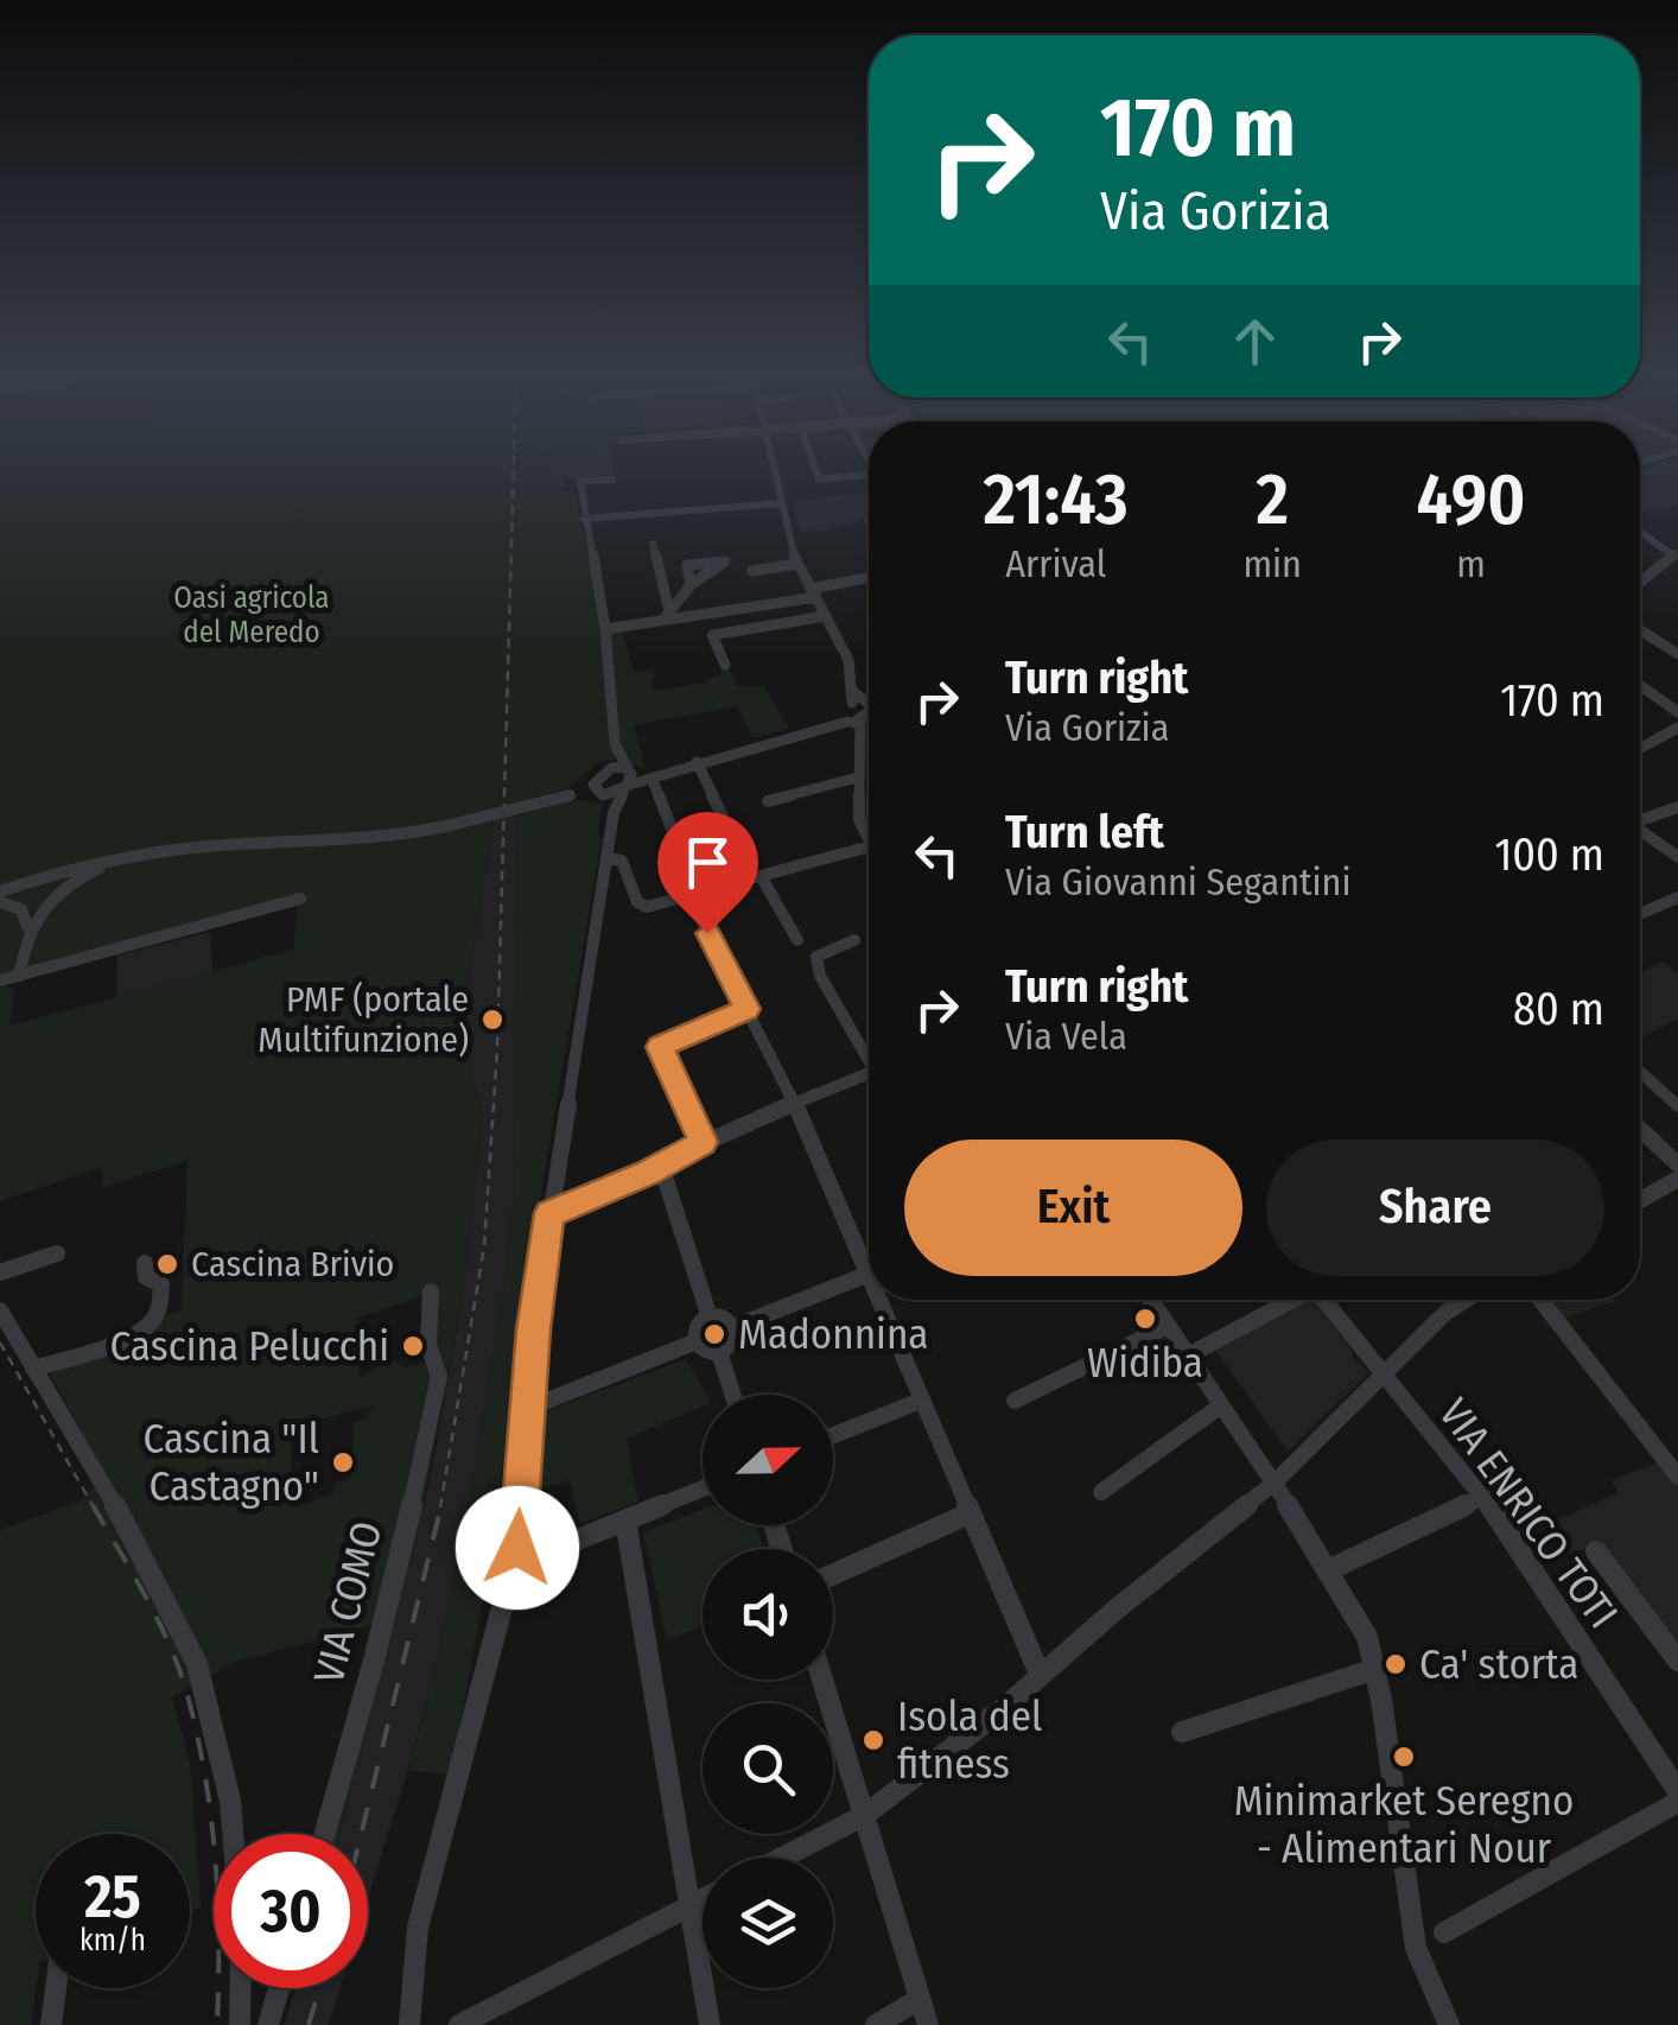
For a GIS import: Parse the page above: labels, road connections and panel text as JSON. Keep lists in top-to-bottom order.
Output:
{
  "streets": {
    "street": ["VIA ENRICO TOTI", "VIA COMO"]
  },
  "parks": ["Oasi agricola del Meredo"],
  "places": [
    "PMF (portale Multifunzione)",
    "Cascina Brivio",
    "Widiba",
    "Madonnina",
    "Cascina Pelucchi",
    "Cascina \"Il Castagno\"",
    "Ca' storta",
    "Isola del fitness",
    "Minimarket Seregno - Alimentari Nour"
  ],
  "north": "right",
  "page": {
    "turn": ["170 m", "Via Gorizia"],
    "eta": [
      "21:43",
      "Arrival",
      "2",
      "min",
      "490",
      "m"
    ],
    "list": [
      {
        "name": "Turn right",
        "note": "Via Gorizia",
        "value": "170 m"
      },
      {
        "name": "Turn left",
        "note": "Via Giovanni Segantini",
        "value": "100 m"
      },
      {
        "name": "Turn right",
        "note": "Via Vela",
        "value": "80 m"
      }
    ],
    "buttons": ["Exit", "Share"],
    "speed": "25 km/h",
    "limit": "30"
  }
}
